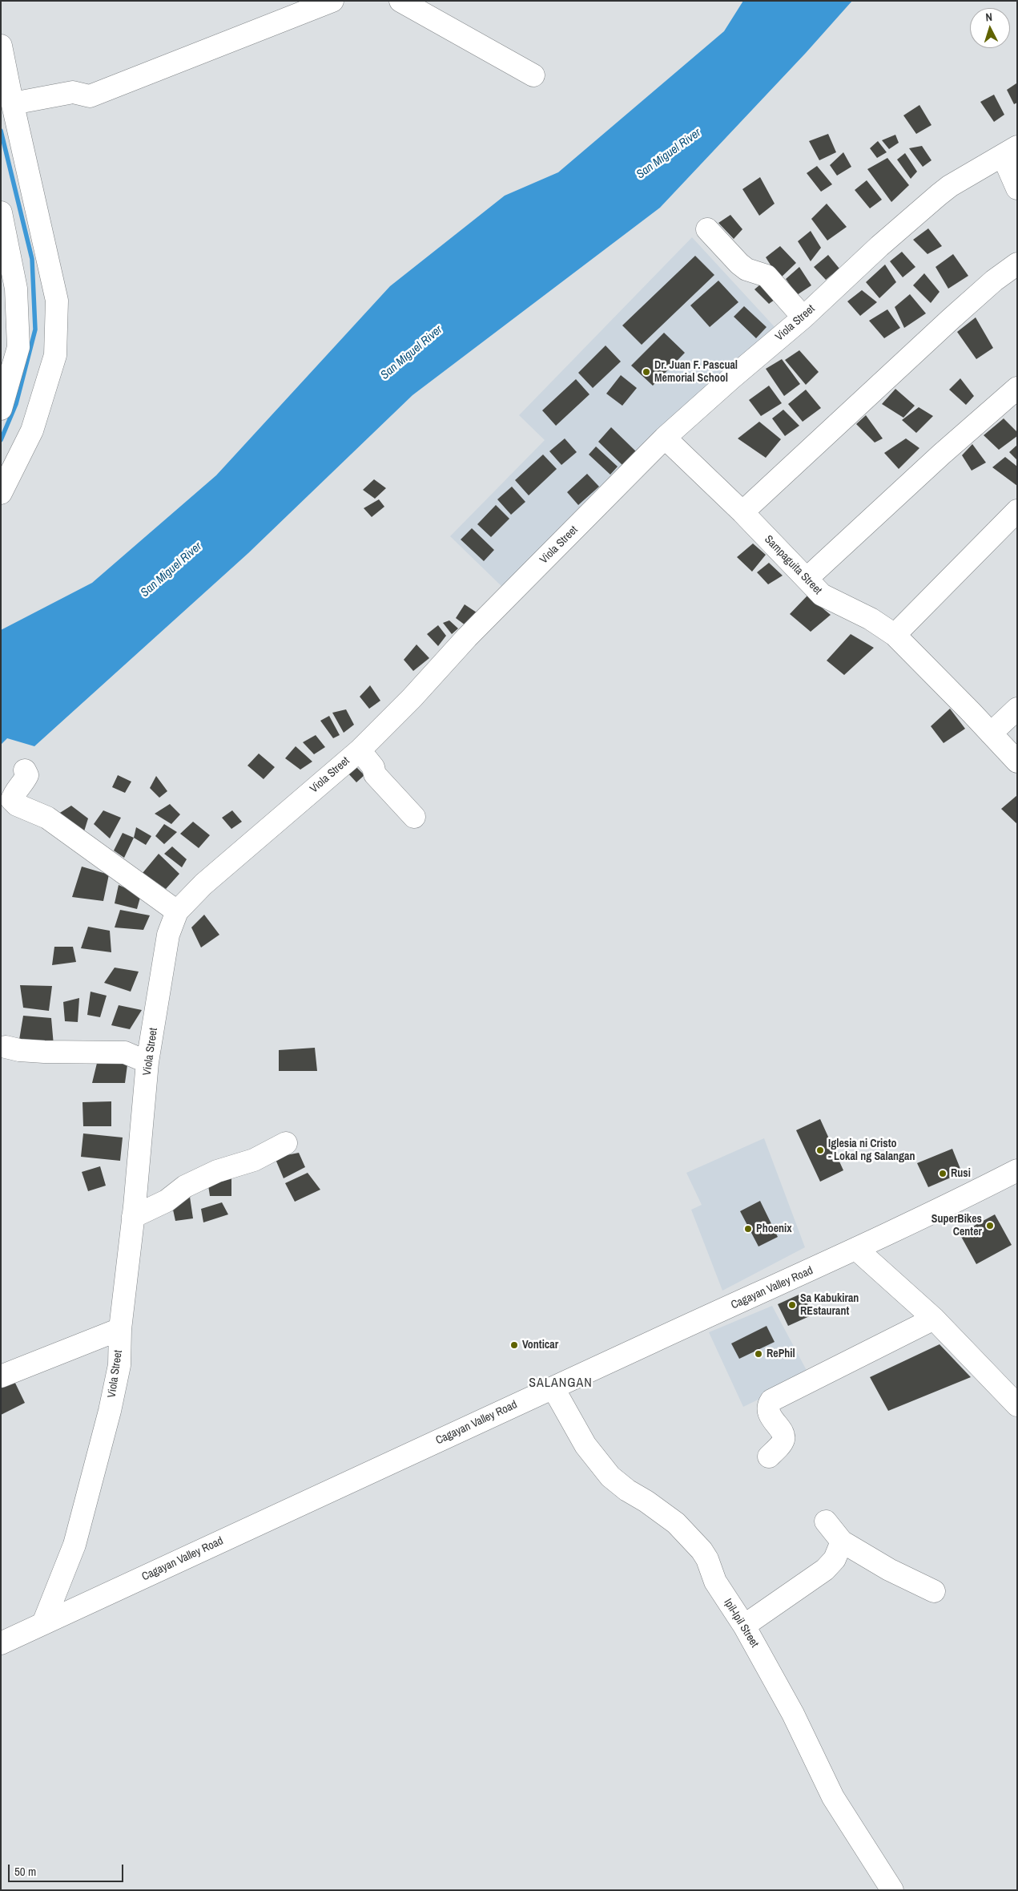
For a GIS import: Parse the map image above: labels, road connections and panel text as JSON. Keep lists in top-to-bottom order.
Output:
{
  "streets": {
    "main road": [
      "Viola Street",
      "Sampaguita Street",
      "Cagayan Valley Road",
      "Ipil-Ipil Street"
    ]
  },
  "crossings": [
    ["Viola Street", "Sampaguita Street"],
    ["Viola Street", "Cagayan Valley Road"],
    ["Cagayan Valley Road", "Ipil-Ipil Street"]
  ],
  "districts": ["SALANGAN"],
  "water": ["San Miguel River"],
  "places": [
    "Dr. Juan F. Pascual Memorial School",
    "Iglesia ni Cristo - Lokal ng Salangan",
    "Rusi",
    "SuperBikes Center",
    "Phoenix",
    "Sa Kabukiran REstaurant",
    "Vonticar",
    "RePhil"
  ],
  "scale_bar": "50 m",
  "north": "top"
}
